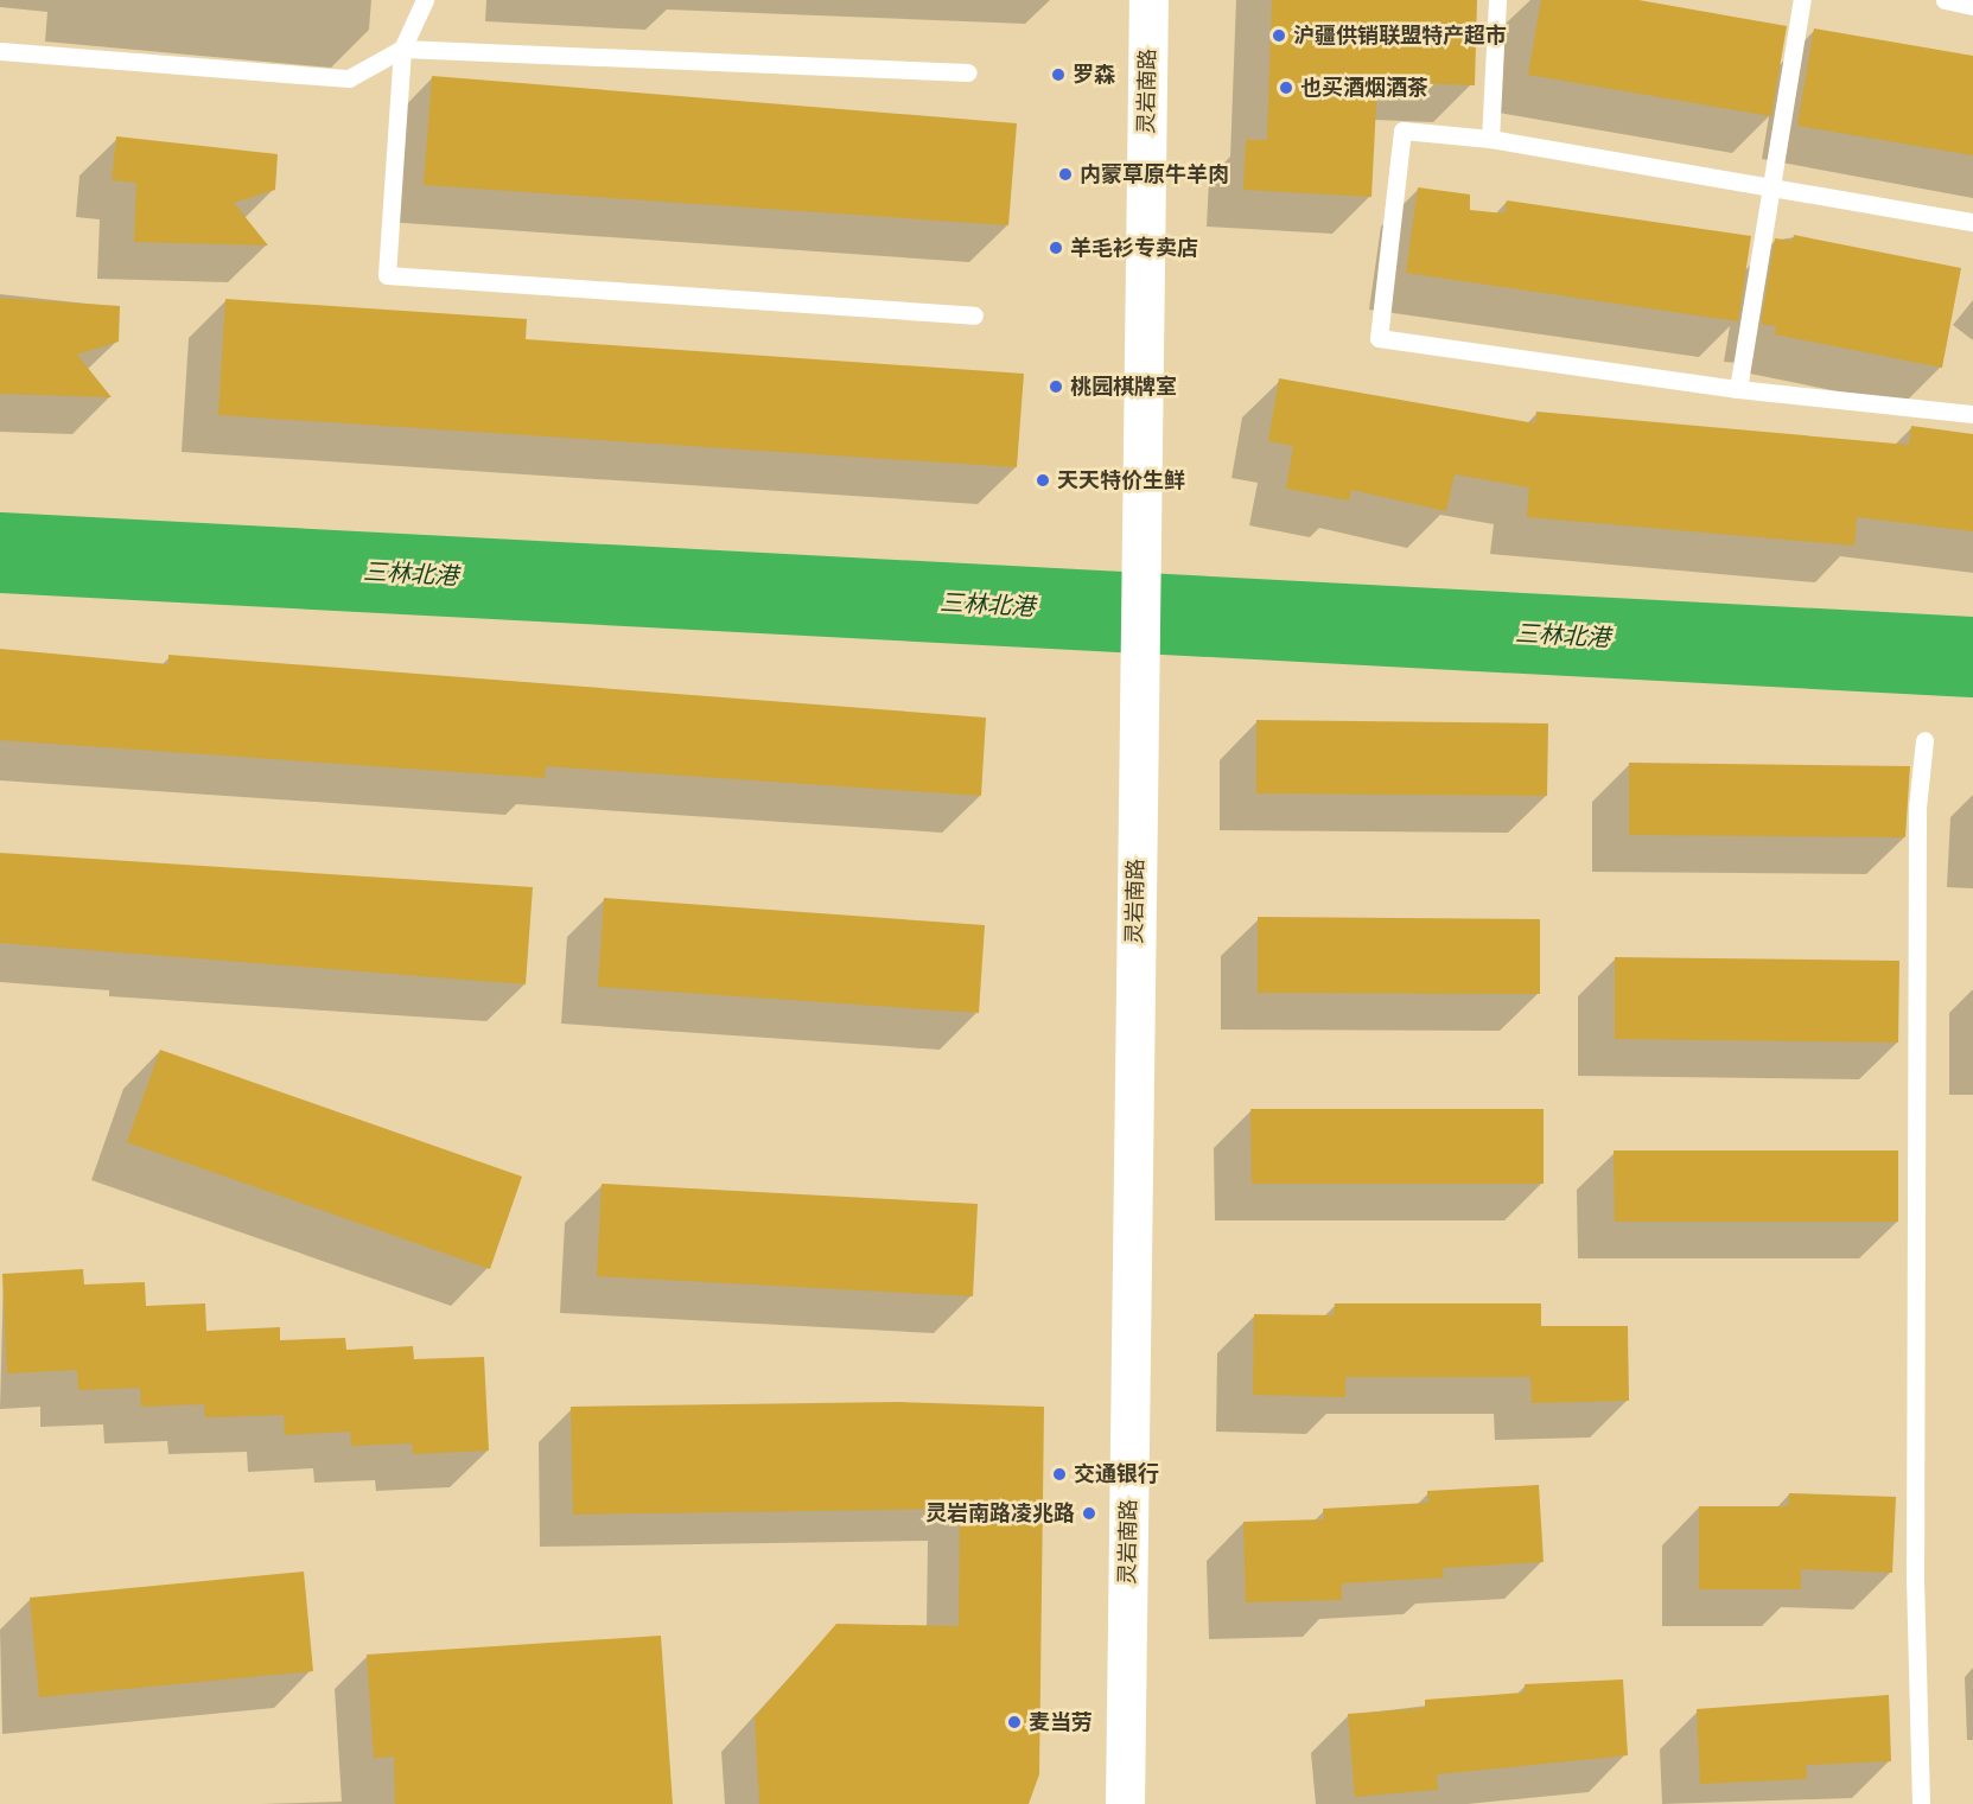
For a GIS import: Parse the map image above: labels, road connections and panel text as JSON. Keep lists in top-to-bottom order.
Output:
{
  "streets": {
    "street": ["灵岩南路"]
  },
  "water": ["三林北港"],
  "places": [
    "沪疆供销联盟特产超市",
    "罗森",
    "也买酒烟酒茶",
    "内蒙草原牛羊肉",
    "羊毛衫专卖店",
    "桃园棋牌室",
    "天天特价生鲜",
    "交通银行",
    "灵岩南路凌兆路",
    "麦当劳"
  ]
}
